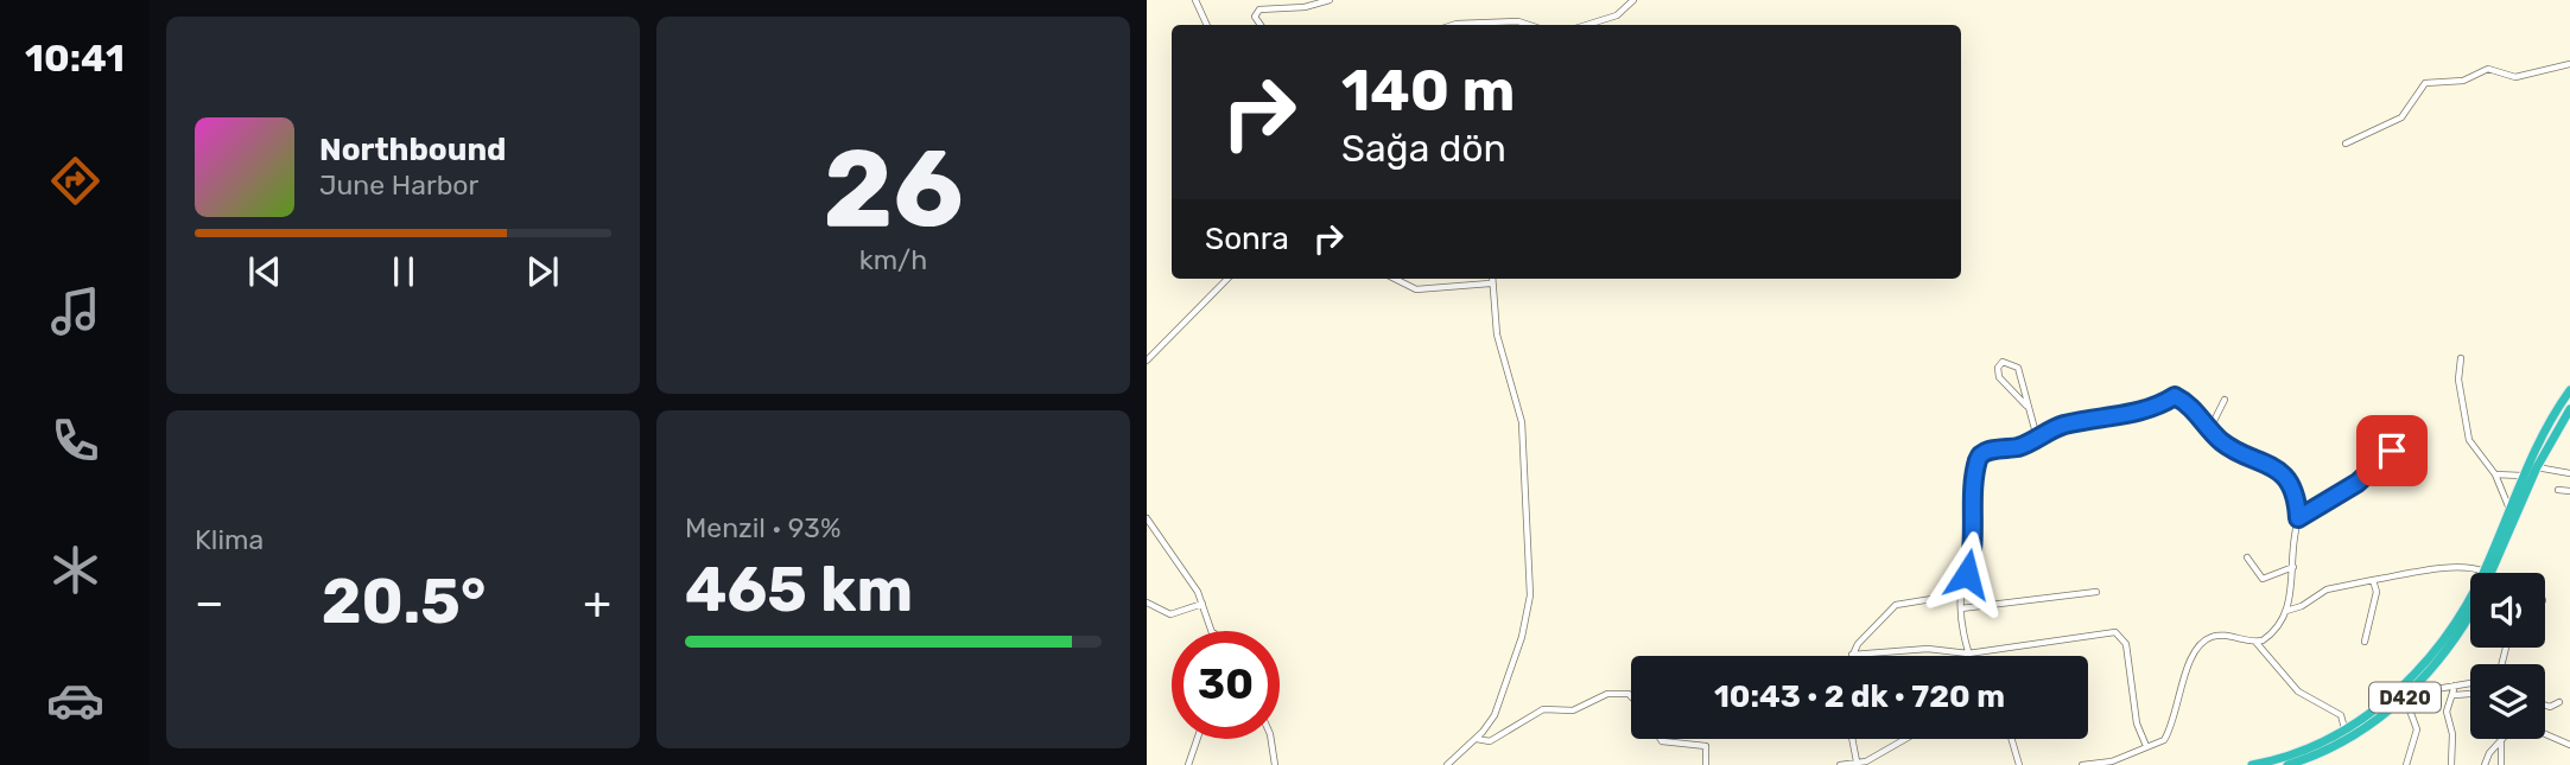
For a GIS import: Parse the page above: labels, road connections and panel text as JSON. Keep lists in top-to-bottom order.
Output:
{
  "streets": {
    "highway": ["D420"]
  },
  "page": {
    "tabs": "10:41",
    "tile": [
      ["26", "km/h"],
      "Klima",
      ["Menzil · 93%", "465 km"]
    ],
    "turn": ["140 m", "Sağa dön"],
    "song": ["Northbound", "June Harbor"],
    "then": "Sonra",
    "heat": ["−", "20.5°", "+"],
    "limit": "30",
    "trip": "10:43 · 2 dk · 720 m"
  }
}
